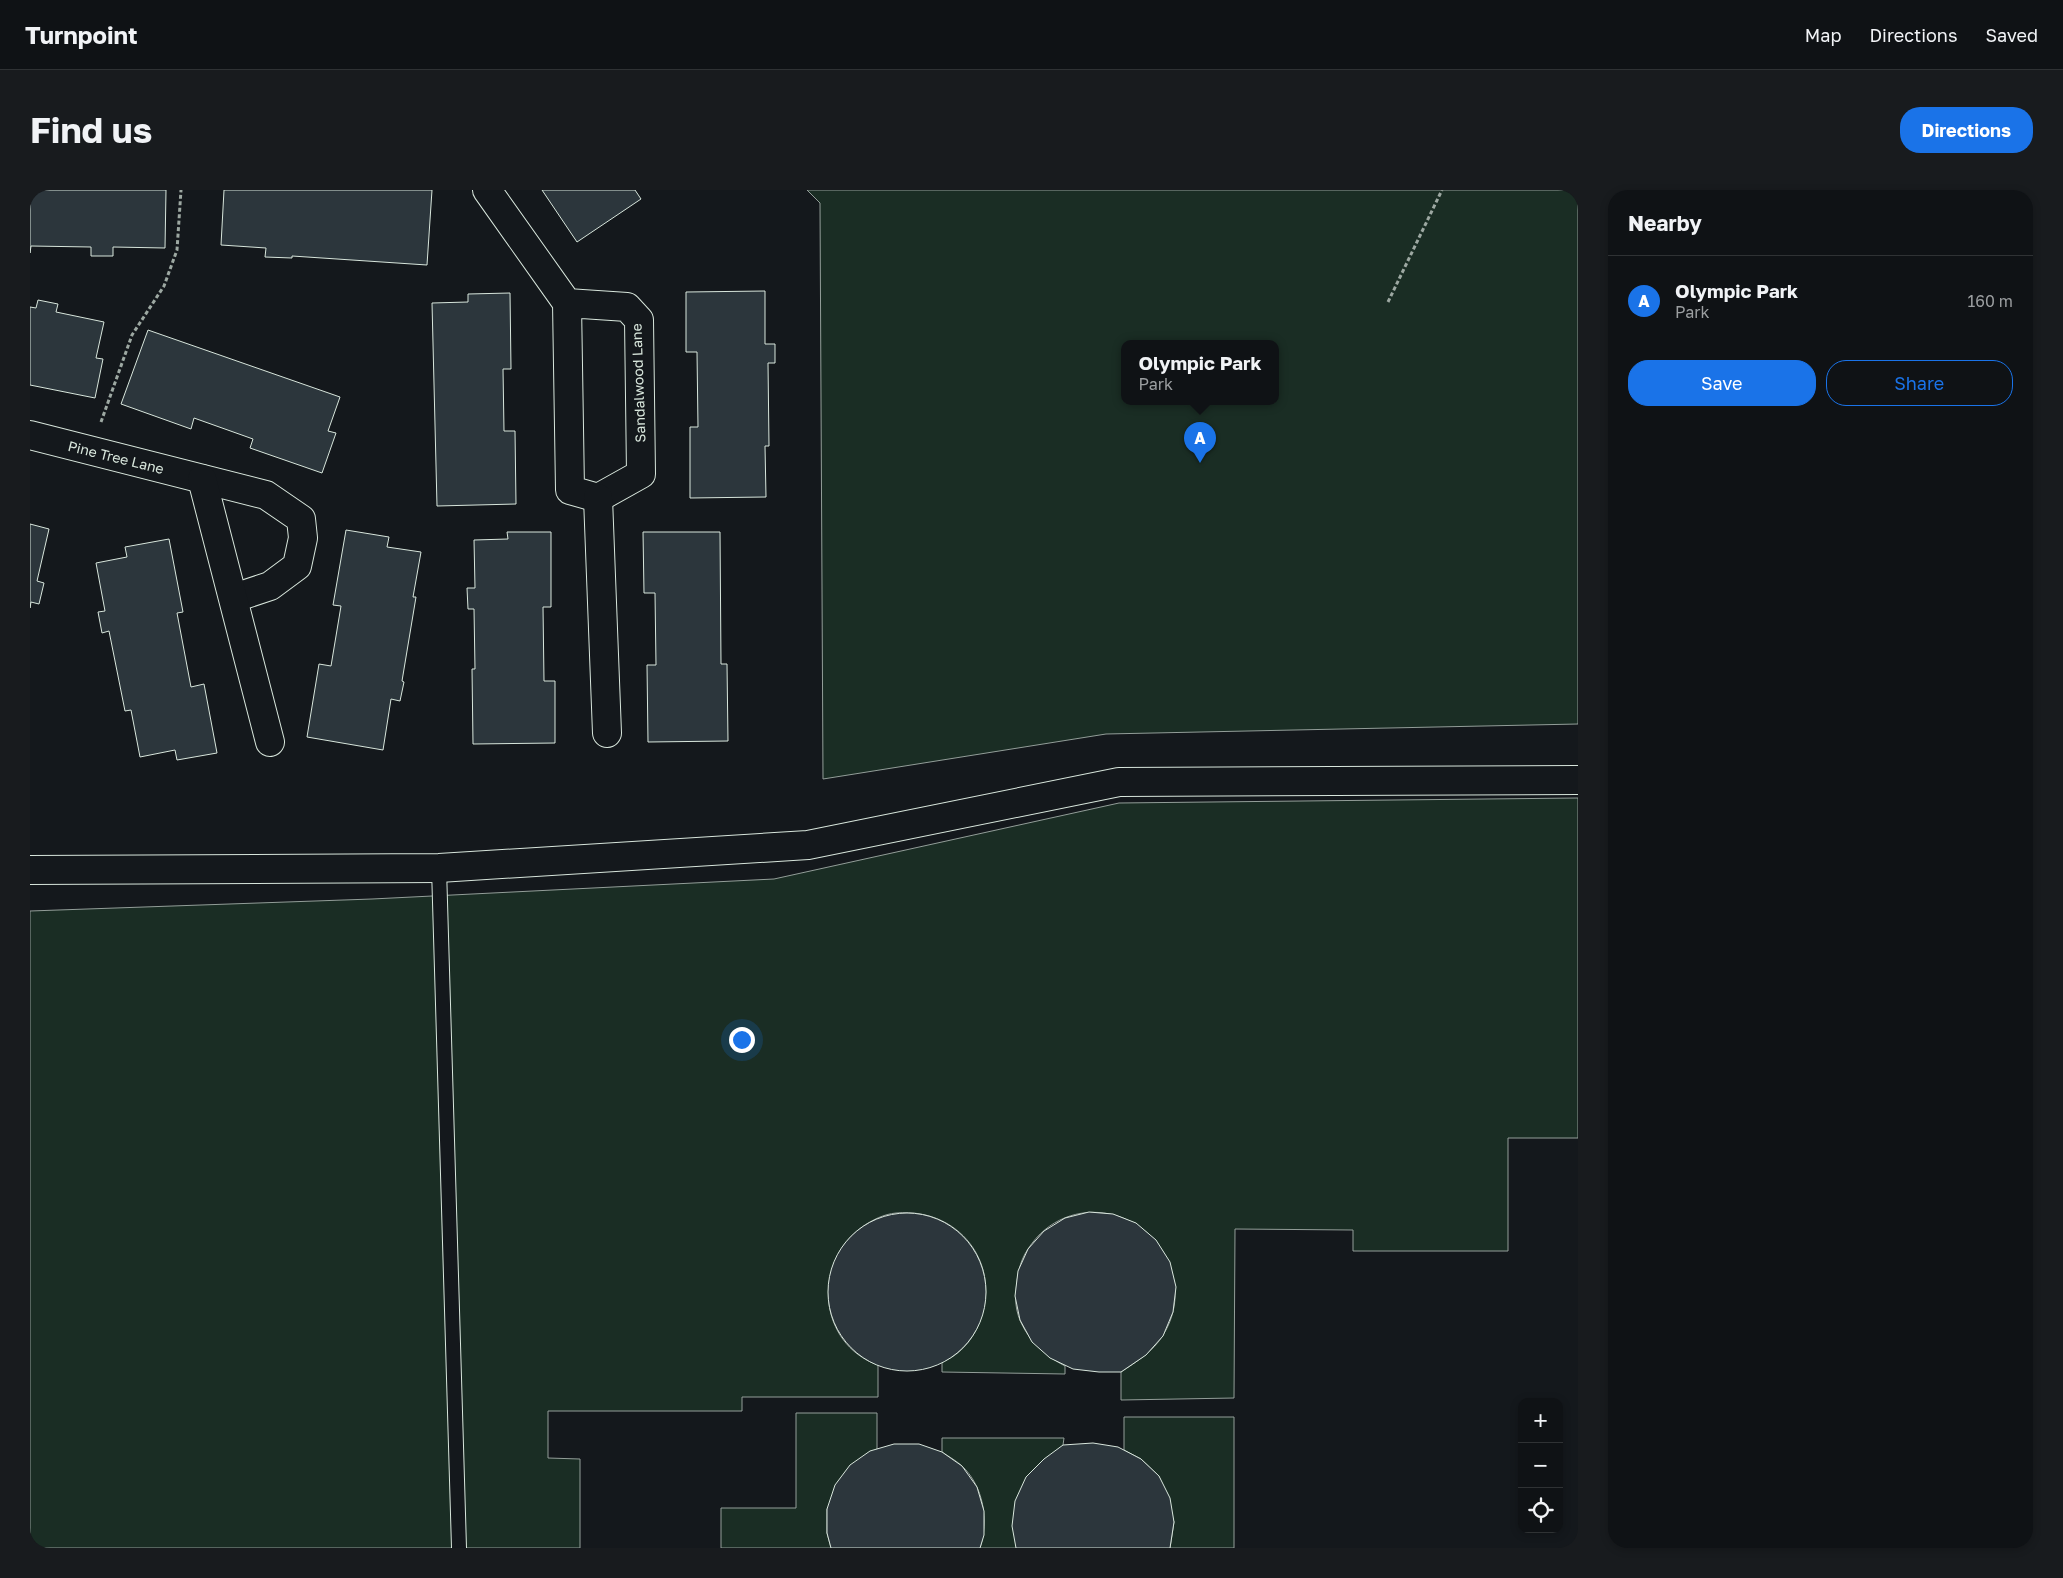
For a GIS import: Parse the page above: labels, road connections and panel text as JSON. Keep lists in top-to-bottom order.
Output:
{
  "streets": {
    "street": ["Sandalwood Lane", "Pine Tree Lane"]
  },
  "page": {
    "header": "Turnpoint",
    "nav": ["Map", "Directions", "Saved"],
    "buttons": [
      "Directions",
      ["Save", "Share"]
    ],
    "title": "Find us",
    "heading": "Nearby",
    "list": [
      {
        "mark": "A",
        "name": "Olympic Park",
        "note": "Park",
        "value": "160 m"
      }
    ],
    "popup": ["Olympic Park", "Park"],
    "pins": "A",
    "map_buttons": ["+", "−"]
  }
}
